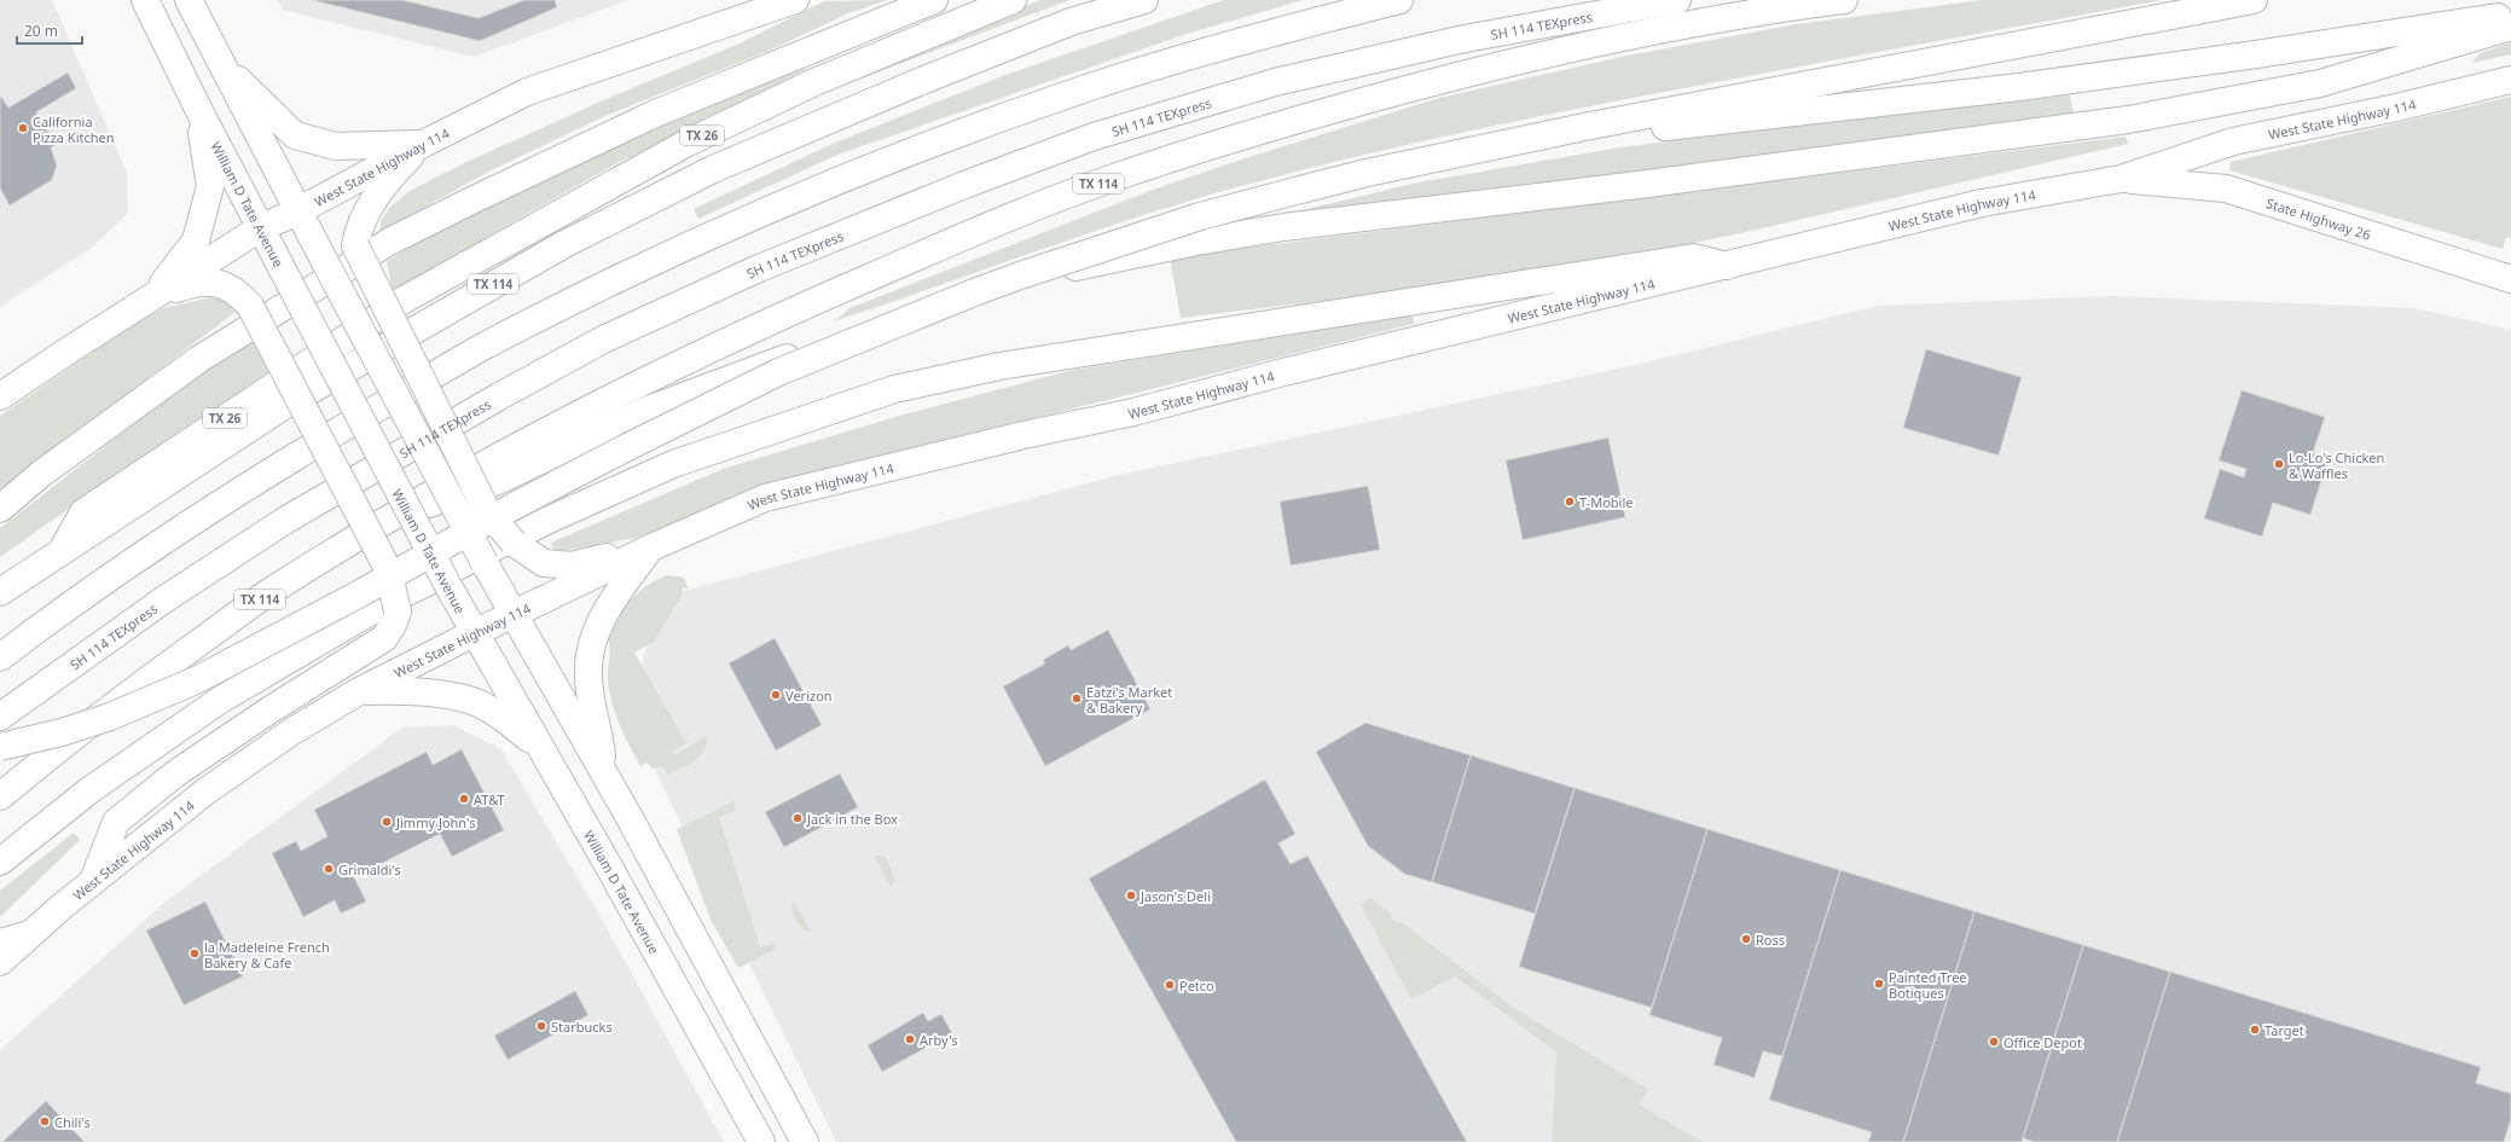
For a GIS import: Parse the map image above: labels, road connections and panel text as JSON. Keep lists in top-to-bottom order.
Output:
{
  "streets": {
    "main road": [
      "SH 114 TEXpress",
      "West State Highway 114",
      "TX 26",
      "TX 114",
      "William D Tate Avenue",
      "State Highway 26"
    ]
  },
  "crossings": [
    ["West State Highway 114", "William D Tate Avenue"],
    ["West State Highway 114", "State Highway 26"],
    ["TX 26", "TX 114"]
  ],
  "places": [
    "California Pizza Kitchen",
    "Lo-Lo's Chicken & Waffles",
    "T-Mobile",
    "Verizon",
    "Eatzi's Market & Bakery",
    "AT&T",
    "Jack in the Box",
    "Jimmy John's",
    "Grimaldi's",
    "Jason's Deli",
    "Ross",
    "la Madeleine French Bakery & Cafe",
    "Painted Tree Botiques",
    "Petco",
    "Starbucks",
    "Target",
    "Arby's",
    "Office Depot",
    "Chili's"
  ],
  "scale_bar": "20 m"
}
